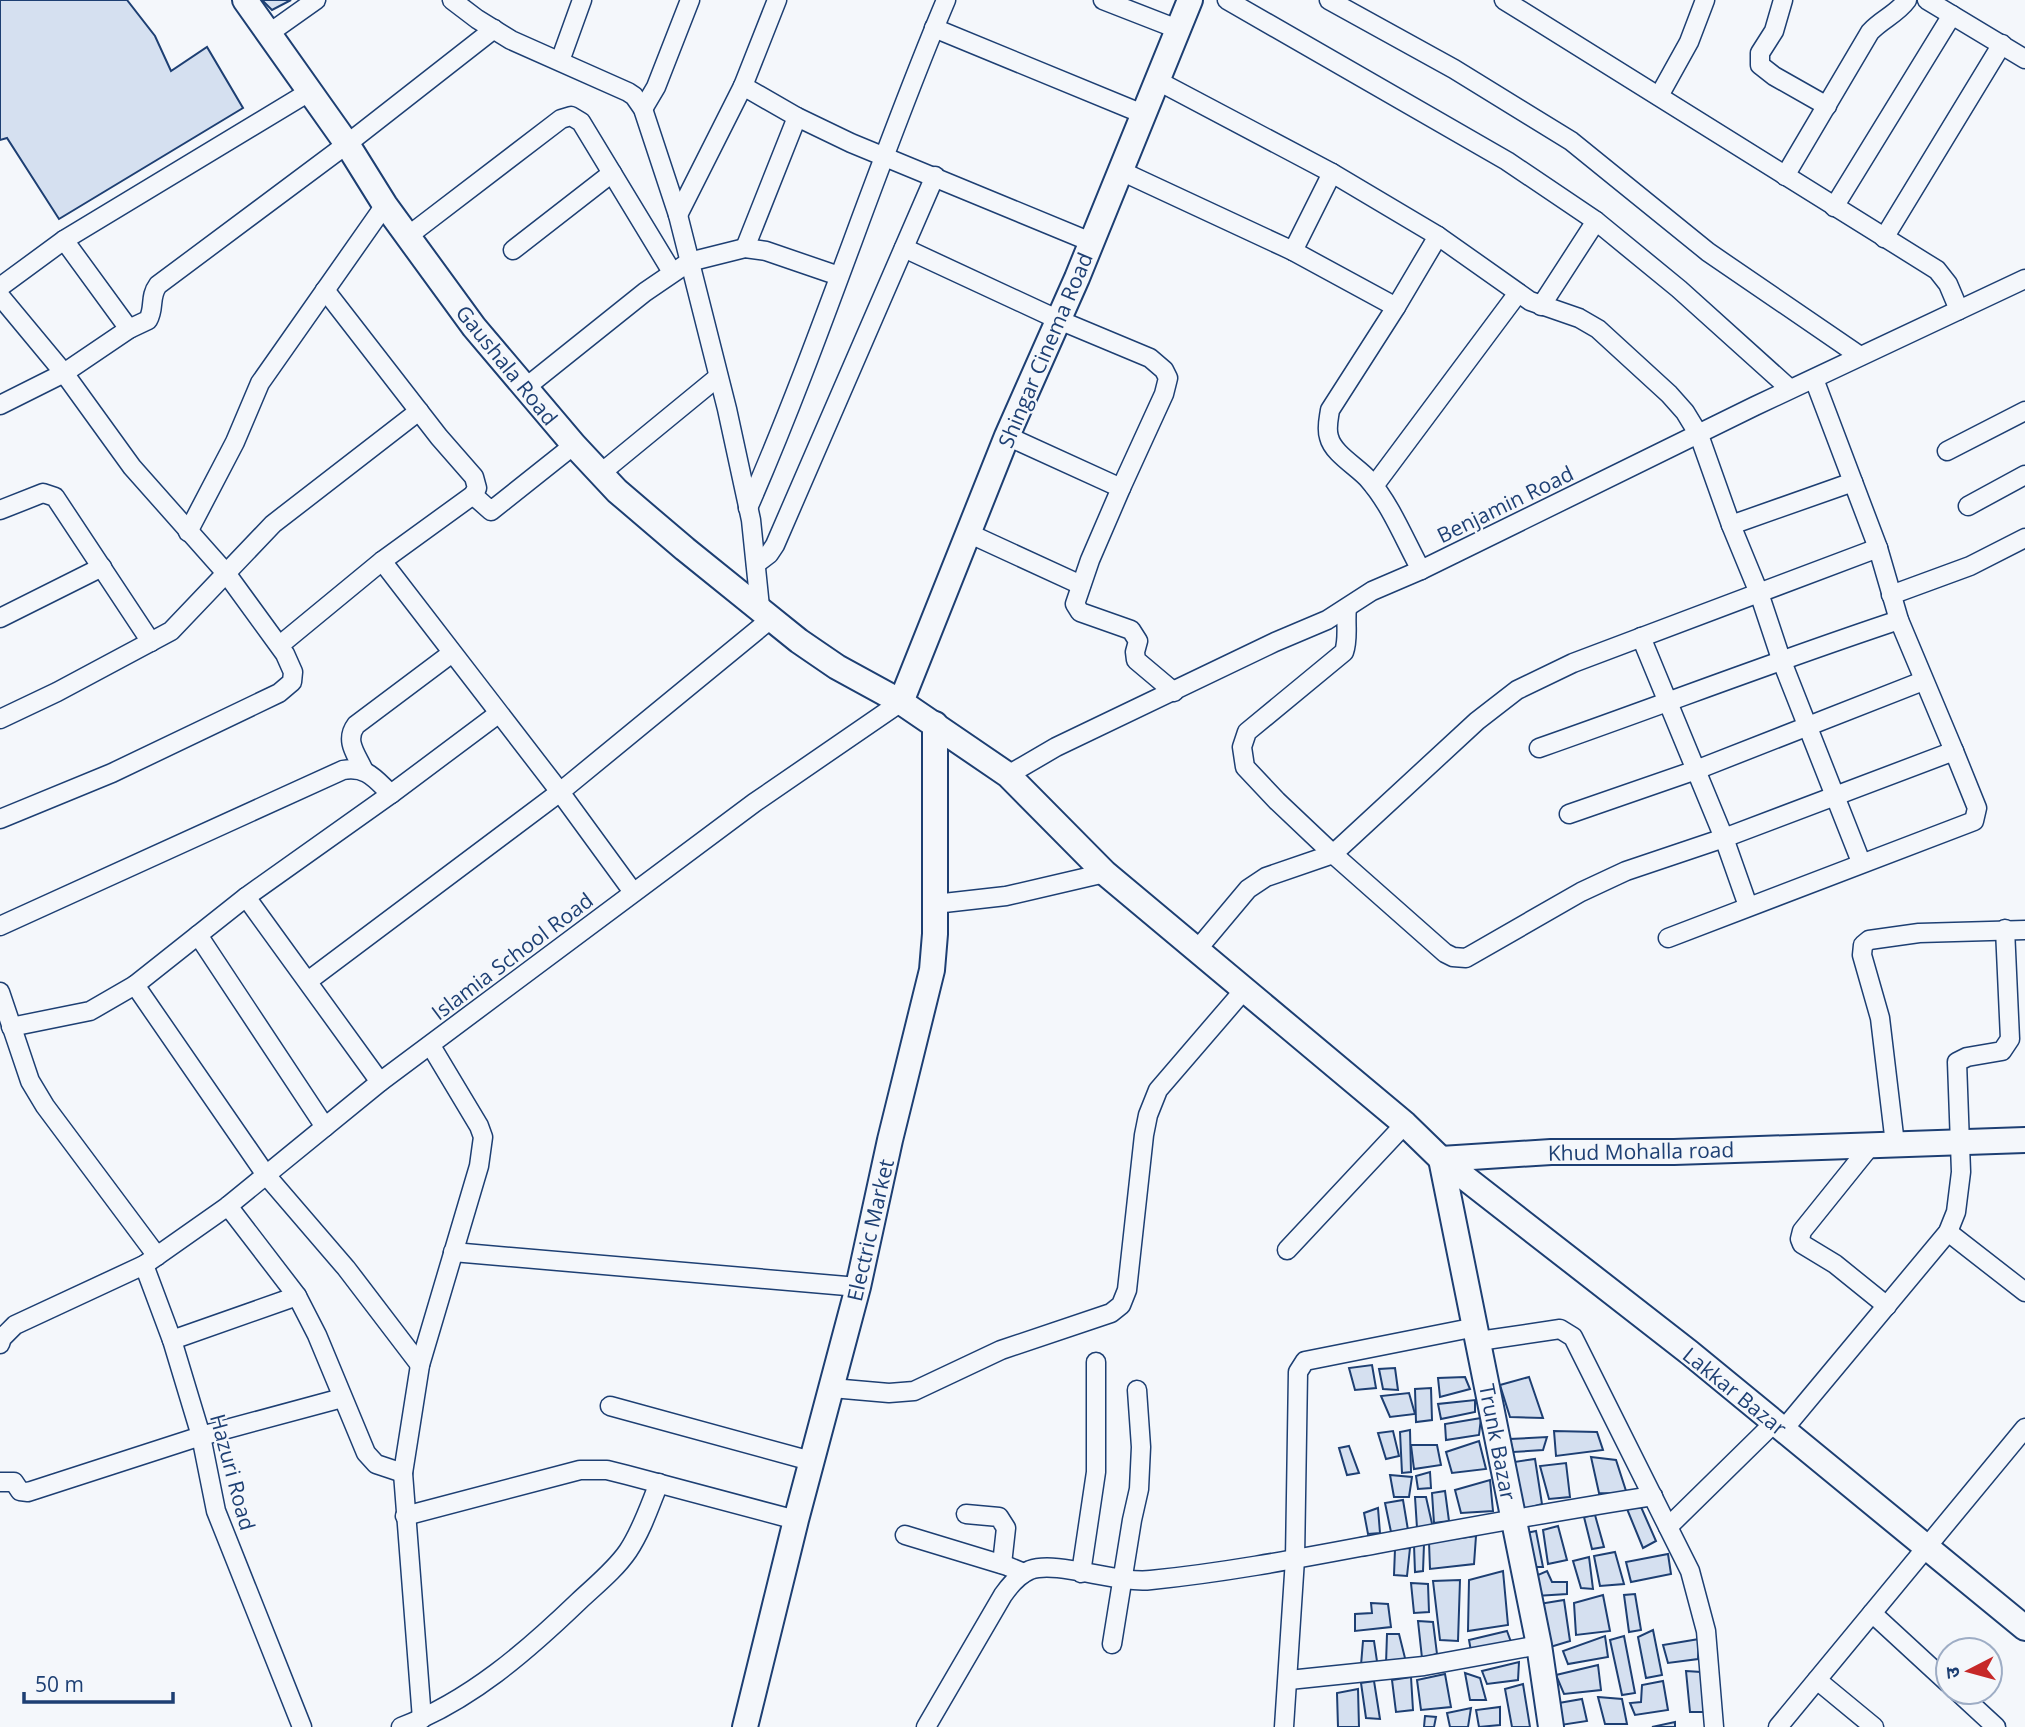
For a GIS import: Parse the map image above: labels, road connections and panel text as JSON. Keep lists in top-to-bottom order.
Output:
{
  "streets": {
    "street": [
      "Shingar Cinema Road",
      "Gaushala Road",
      "Benjamin Road",
      "Islamia School Road",
      "Khud Mohalla road",
      "Electric Market",
      "Lakkar Bazar",
      "Trunk Bazar",
      "Hazuri Road"
    ]
  },
  "crossings": [
    ["Shingar Cinema Road", "Gaushala Road"],
    ["Shingar Cinema Road", "Islamia School Road"],
    ["Gaushala Road", "Benjamin Road"],
    ["Gaushala Road", "Islamia School Road"],
    ["Gaushala Road", "Electric Market"],
    ["Islamia School Road", "Hazuri Road"],
    ["Khud Mohalla road", "Lakkar Bazar"],
    ["Khud Mohalla road", "Trunk Bazar"],
    ["Lakkar Bazar", "Trunk Bazar"]
  ],
  "scale_bar": "50 m",
  "north": "left"
}
